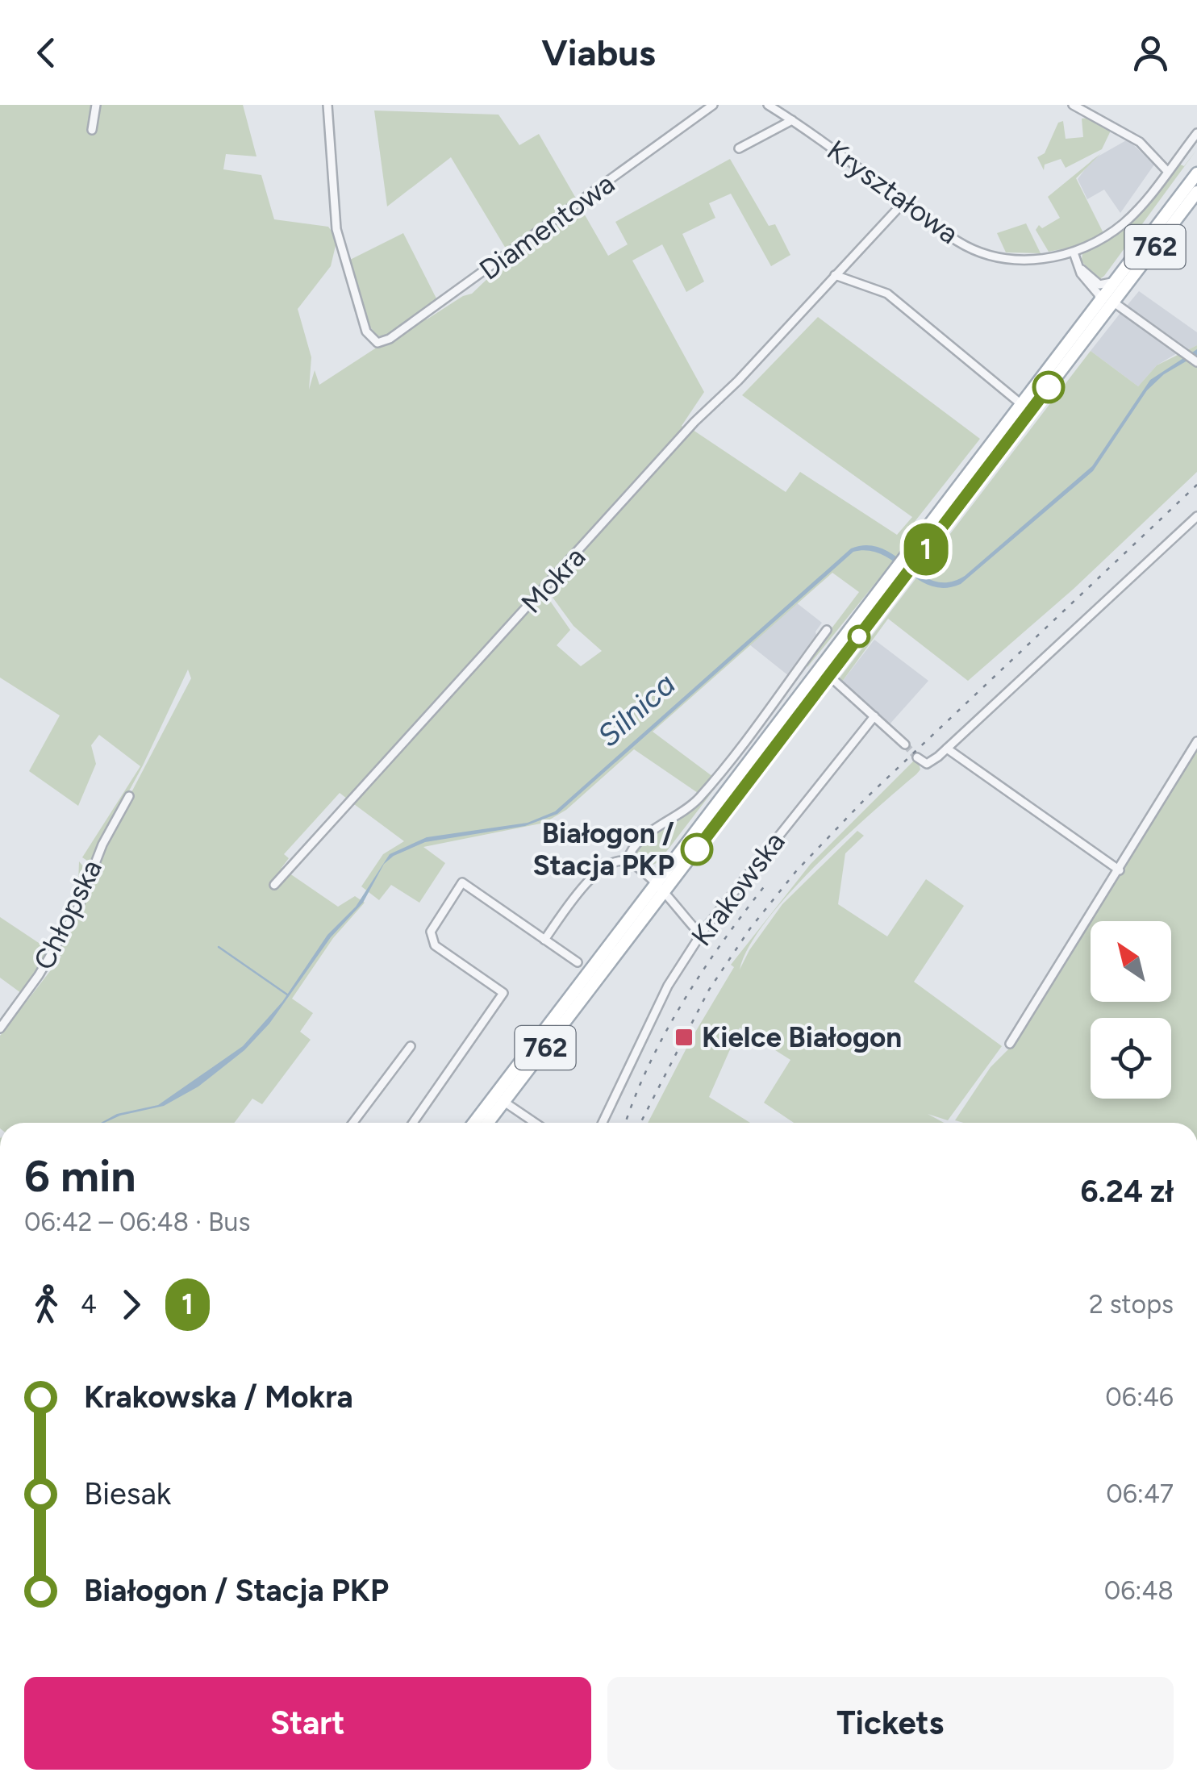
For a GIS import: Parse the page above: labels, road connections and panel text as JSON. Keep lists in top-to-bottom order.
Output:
{
  "streets": {
    "main road": ["762", "Krakowska"],
    "street": [
      "Kryształowa",
      "Diamentowa",
      "Mokra",
      "Chłopska"
    ]
  },
  "crossings": [
    ["Kryształowa", "Mokra"]
  ],
  "water": ["Silnica"],
  "places": {
    "other": ["Białogon / Stacja PKP"],
    "transit": ["Kielce Białogon"]
  },
  "lines": ["bus line 1"],
  "north": "top left",
  "page": {
    "header": "Viabus",
    "on_map": "1",
    "heading": ["6 min", "06:42 – 06:48 · Bus", "6.24 zł"],
    "legs": ["4", "1", "2 stops"],
    "list": [
      {
        "name": "Krakowska / Mokra",
        "value": "06:46"
      },
      {
        "name": "Biesak",
        "value": "06:47"
      },
      {
        "name": "Białogon / Stacja PKP",
        "value": "06:48"
      }
    ],
    "buttons": ["Start", "Tickets"]
  }
}
